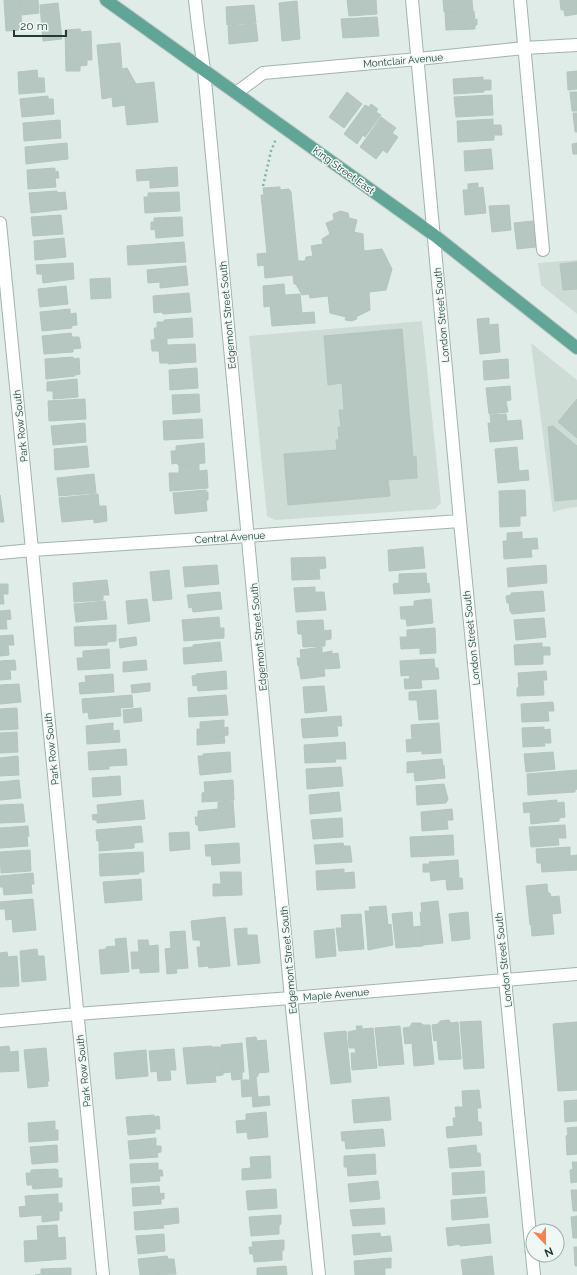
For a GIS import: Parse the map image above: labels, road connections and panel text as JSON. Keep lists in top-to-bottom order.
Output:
{
  "streets": {
    "main road": ["King Street East"],
    "street": [
      "Montclair Avenue",
      "Edgemont Street South",
      "London Street South",
      "Park Row South",
      "Central Avenue",
      "Maple Avenue"
    ]
  },
  "crossings": [
    ["Montclair Avenue", "King Street East"],
    ["Montclair Avenue", "London Street South"],
    ["King Street East", "Edgemont Street South"],
    ["King Street East", "London Street South"],
    ["Edgemont Street South", "Central Avenue"],
    ["Edgemont Street South", "Maple Avenue"],
    ["London Street South", "Central Avenue"],
    ["London Street South", "Maple Avenue"],
    ["Park Row South", "Central Avenue"],
    ["Park Row South", "Maple Avenue"]
  ],
  "scale_bar": "20 m",
  "north": "bottom"
}
